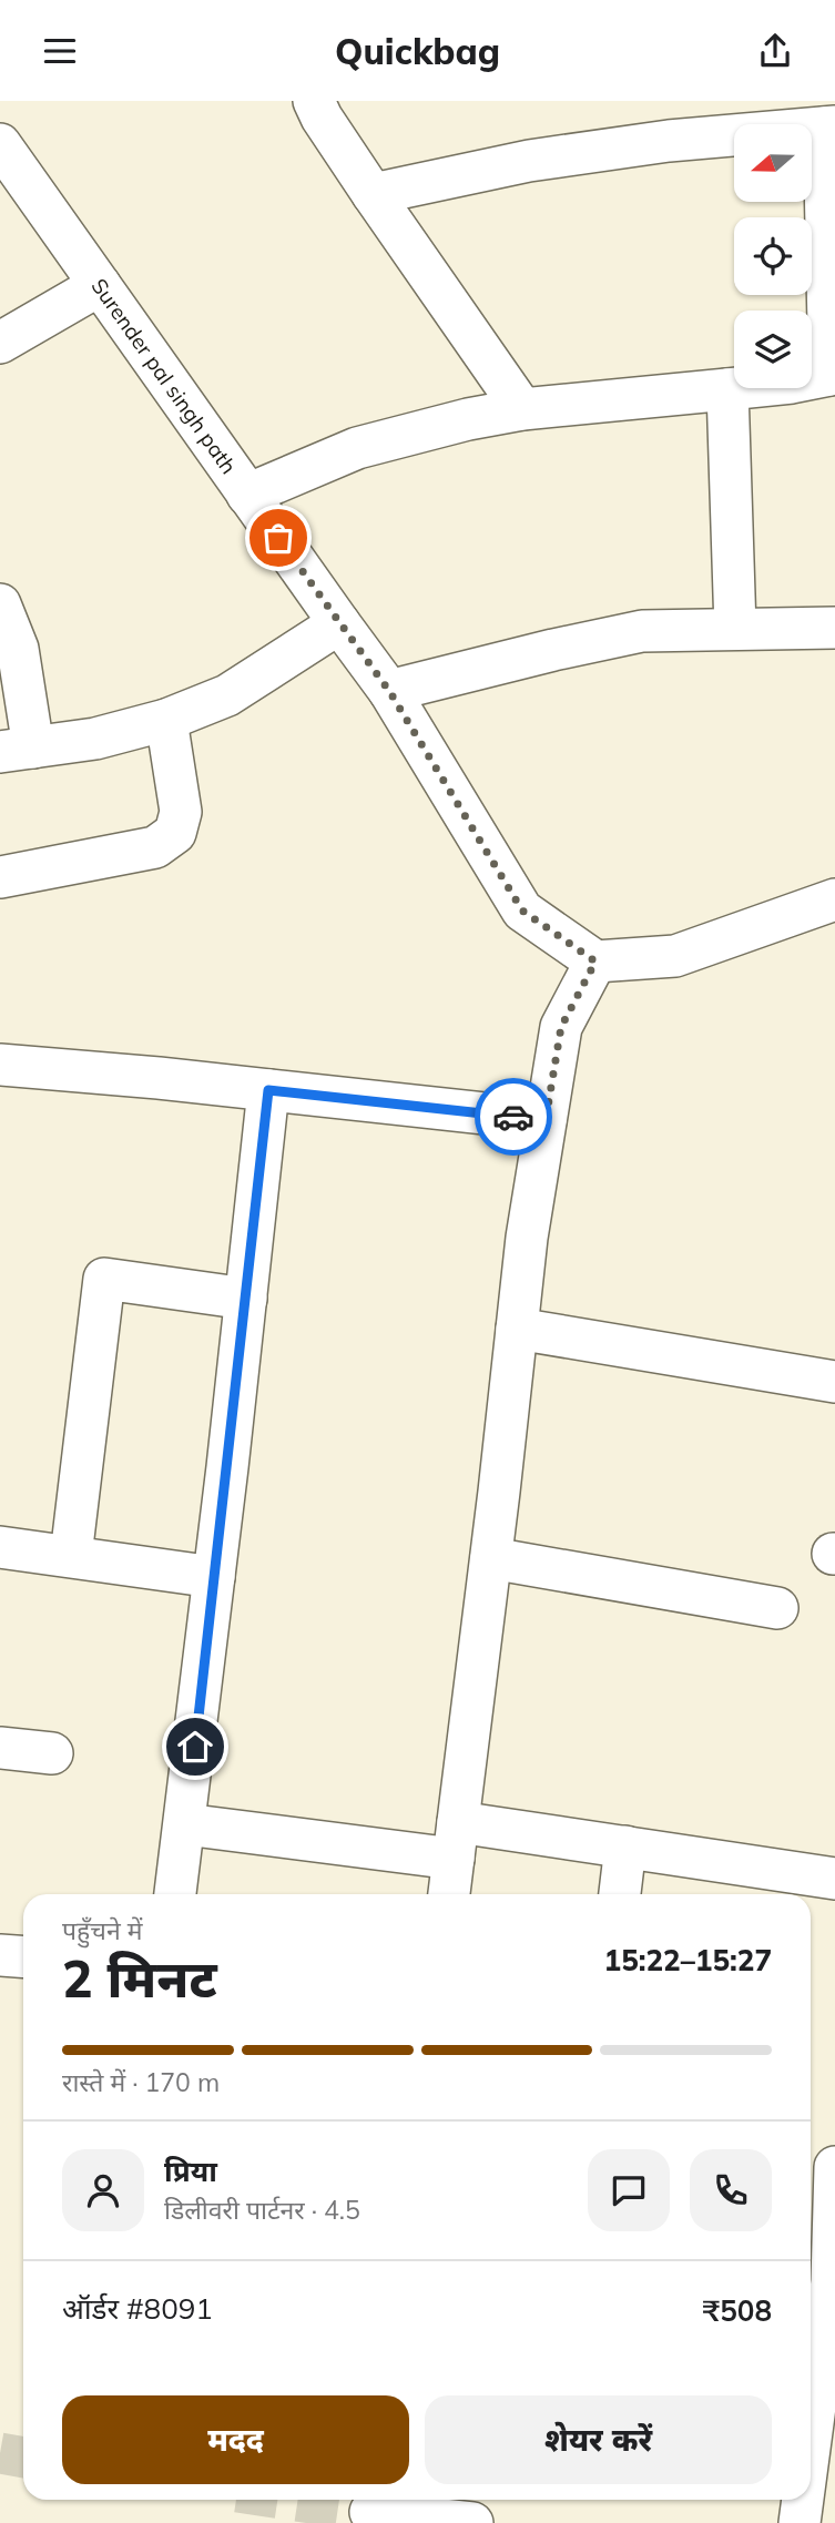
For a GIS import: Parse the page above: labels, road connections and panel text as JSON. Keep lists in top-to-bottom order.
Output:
{
  "streets": {
    "street": ["Surender pal singh path"]
  },
  "north": "left",
  "page": {
    "header": "Quickbag",
    "heading": ["2 मिनट", "पहुँचने में", "15:22–15:27"],
    "panel": [
      "प्रिया",
      "डिलीवरी पार्टनर · 4.5",
      "ऑर्डर #8091",
      "₹508"
    ],
    "bar": "रास्ते में · 170 m",
    "buttons": ["मदद", "शेयर करें"]
  }
}
